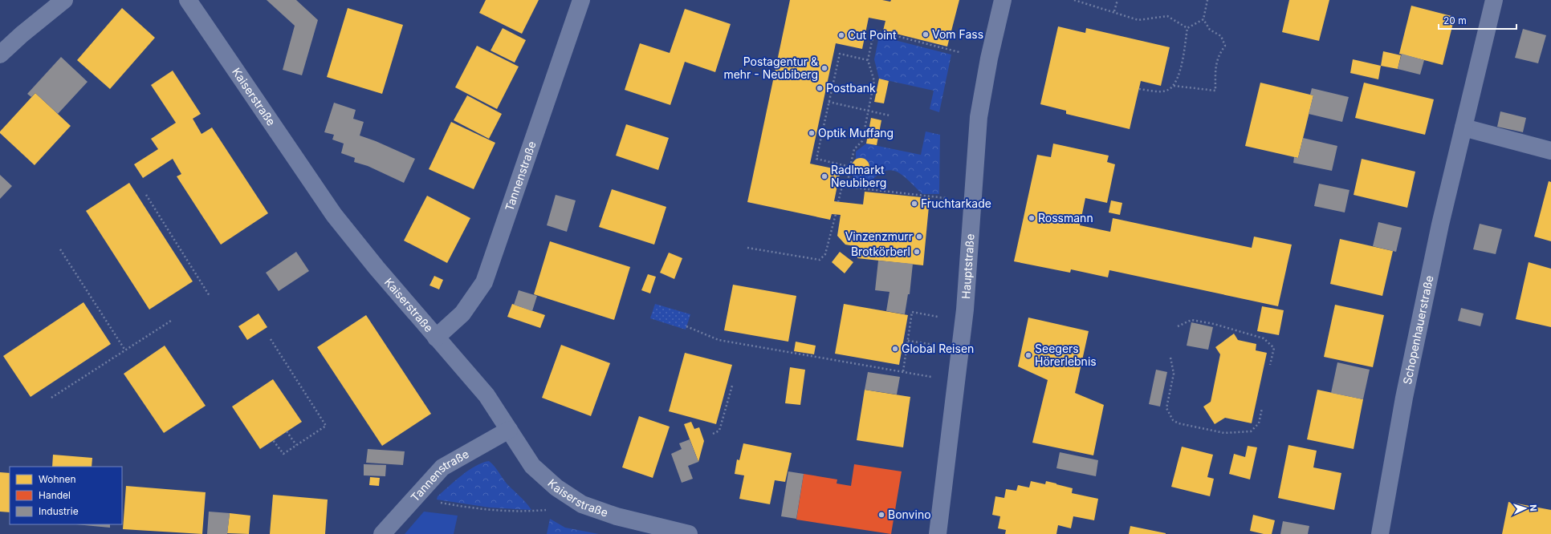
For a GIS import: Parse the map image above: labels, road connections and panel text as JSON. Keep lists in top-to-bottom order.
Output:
{
  "streets": {
    "street": [
      "Kaiserstraße",
      "Tannenstraße",
      "Hauptstraße",
      "Schopenhauerstraße"
    ]
  },
  "crossings": [
    ["Kaiserstraße", "Tannenstraße"]
  ],
  "places": [
    "Vom Fass",
    "Cut Point",
    "Postagentur & mehr - Neubiberg",
    "Postbank",
    "Optik Muffang",
    "Radlmarkt Neubiberg",
    "Fruchtarkade",
    "Rossmann",
    "Vinzenzmurr",
    "Brotkörberl",
    "Global Reisen",
    "Seegers Hörerlebnis",
    "Bonvino"
  ],
  "legend": ["Wohnen", "Handel", "Industrie"],
  "scale_bar": "20 m",
  "north": "right"
}
